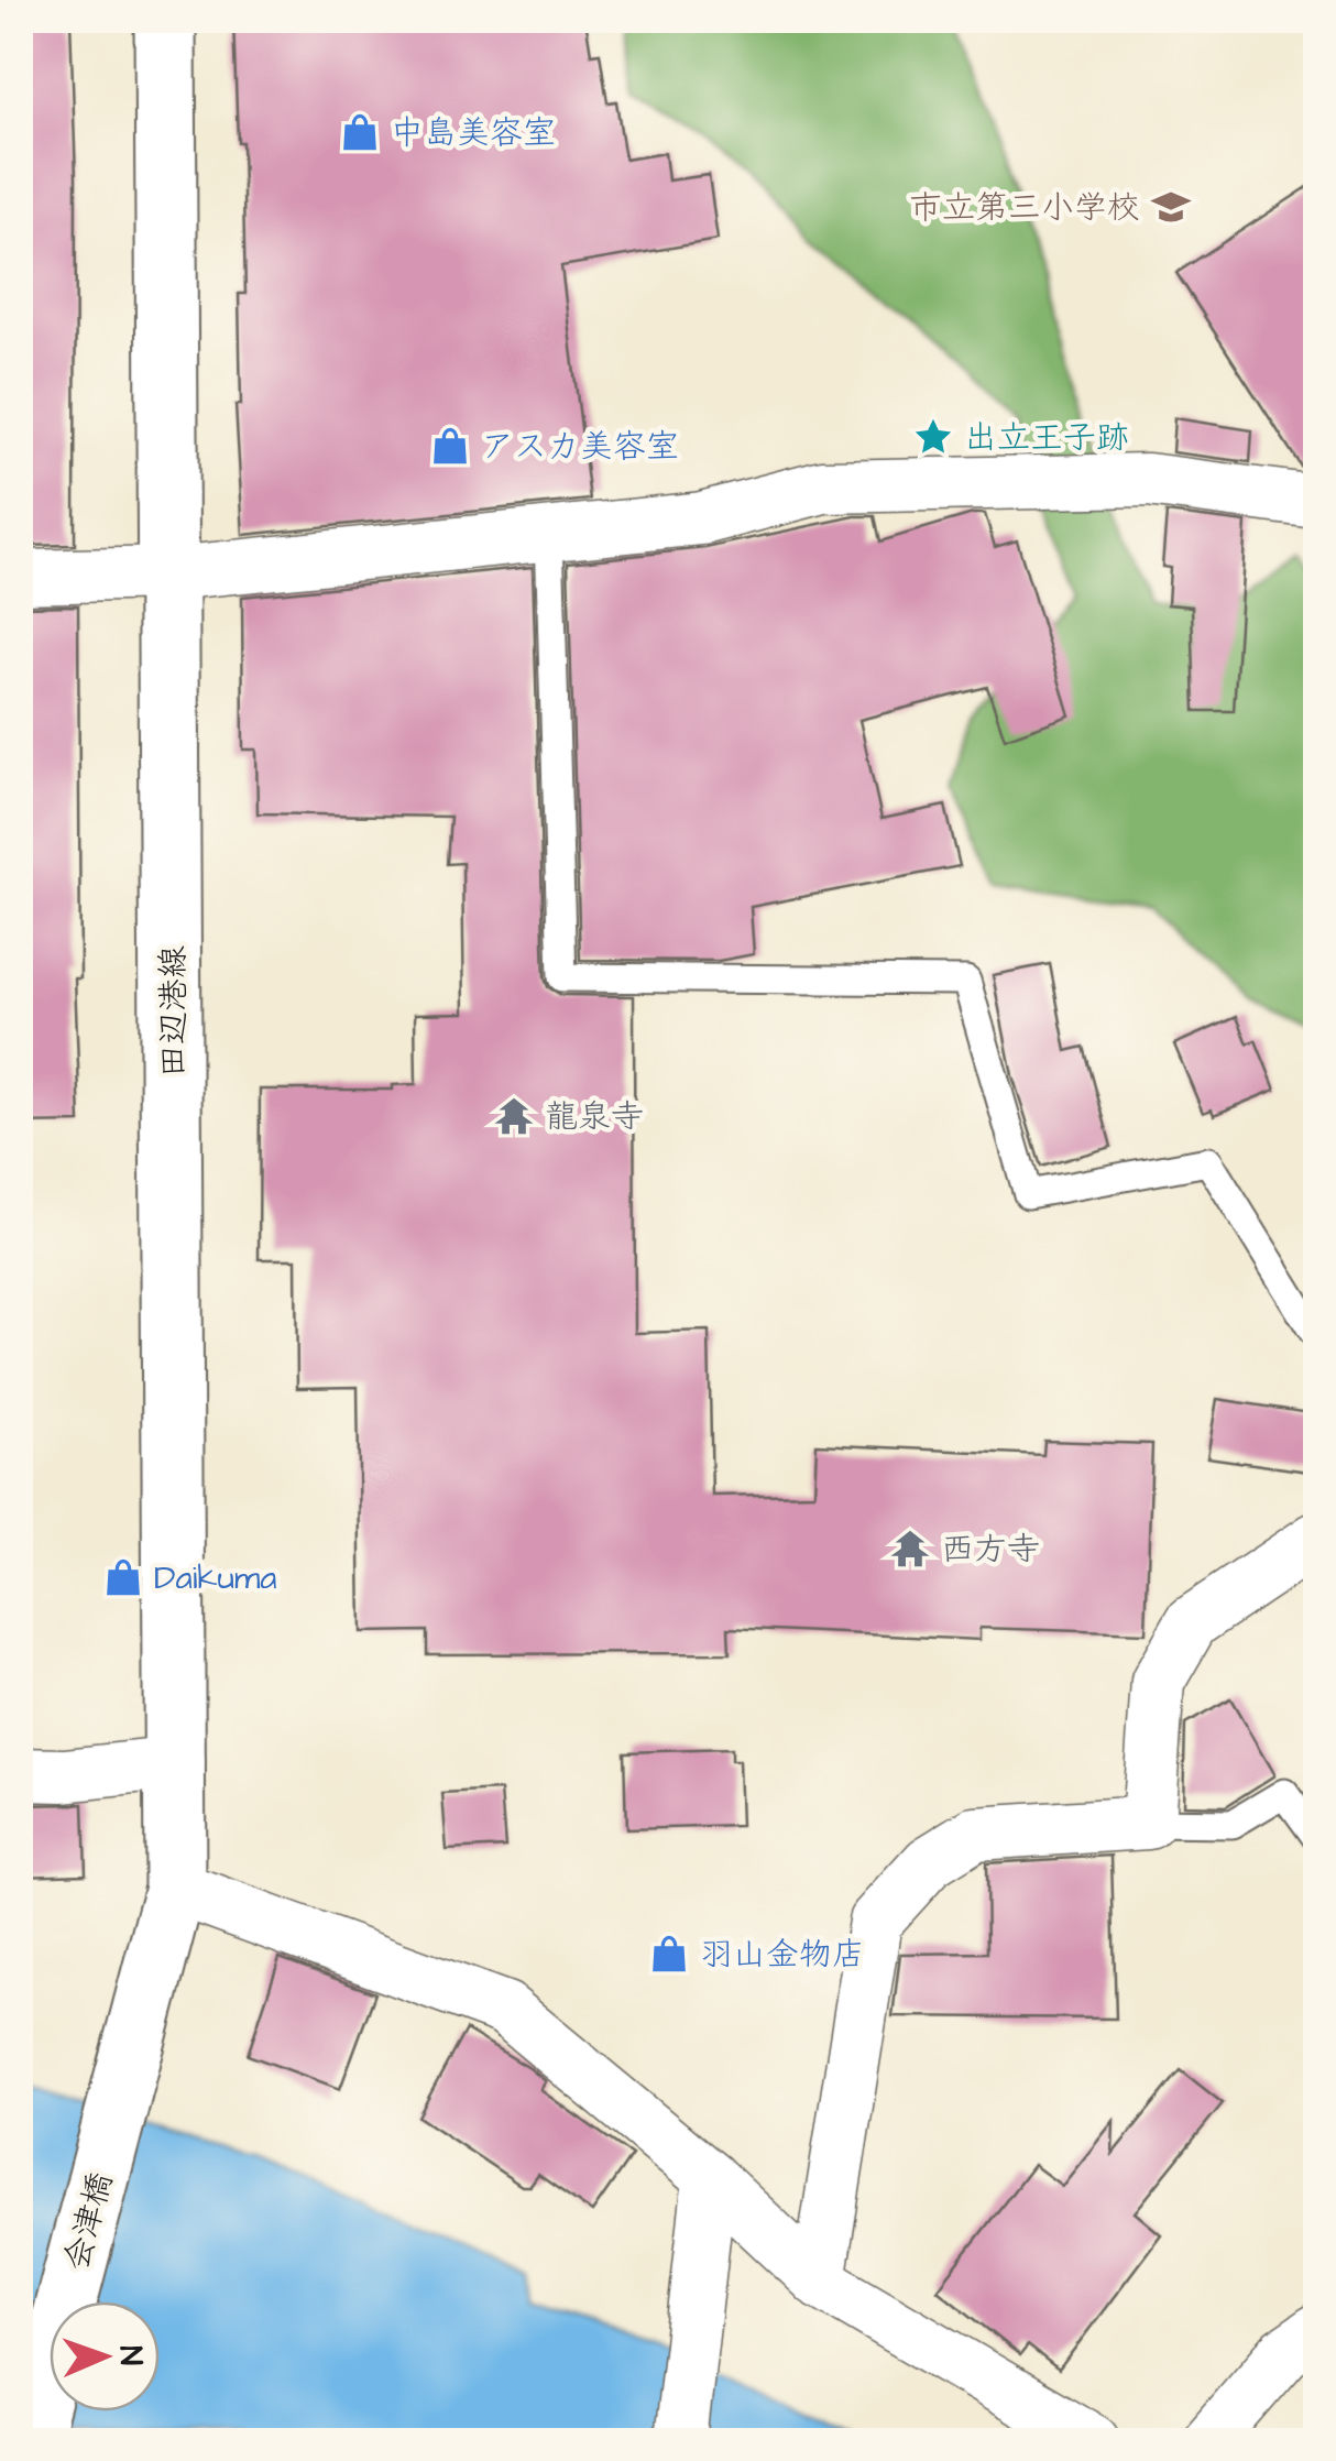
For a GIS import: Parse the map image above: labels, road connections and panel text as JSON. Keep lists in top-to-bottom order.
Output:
{
  "streets": {
    "main road": ["田辺港線", "会津橋"]
  },
  "crossings": [
    ["田辺港線", "会津橋"]
  ],
  "places": {
    "shop": [
      "中島美容室",
      "アスカ美容室",
      "Daikuma",
      "羽山金物店"
    ],
    "school or university": ["市立第三小学校"],
    "place": ["出立王子跡"],
    "temple": ["龍泉寺", "西方寺"]
  },
  "north": "right"
}
